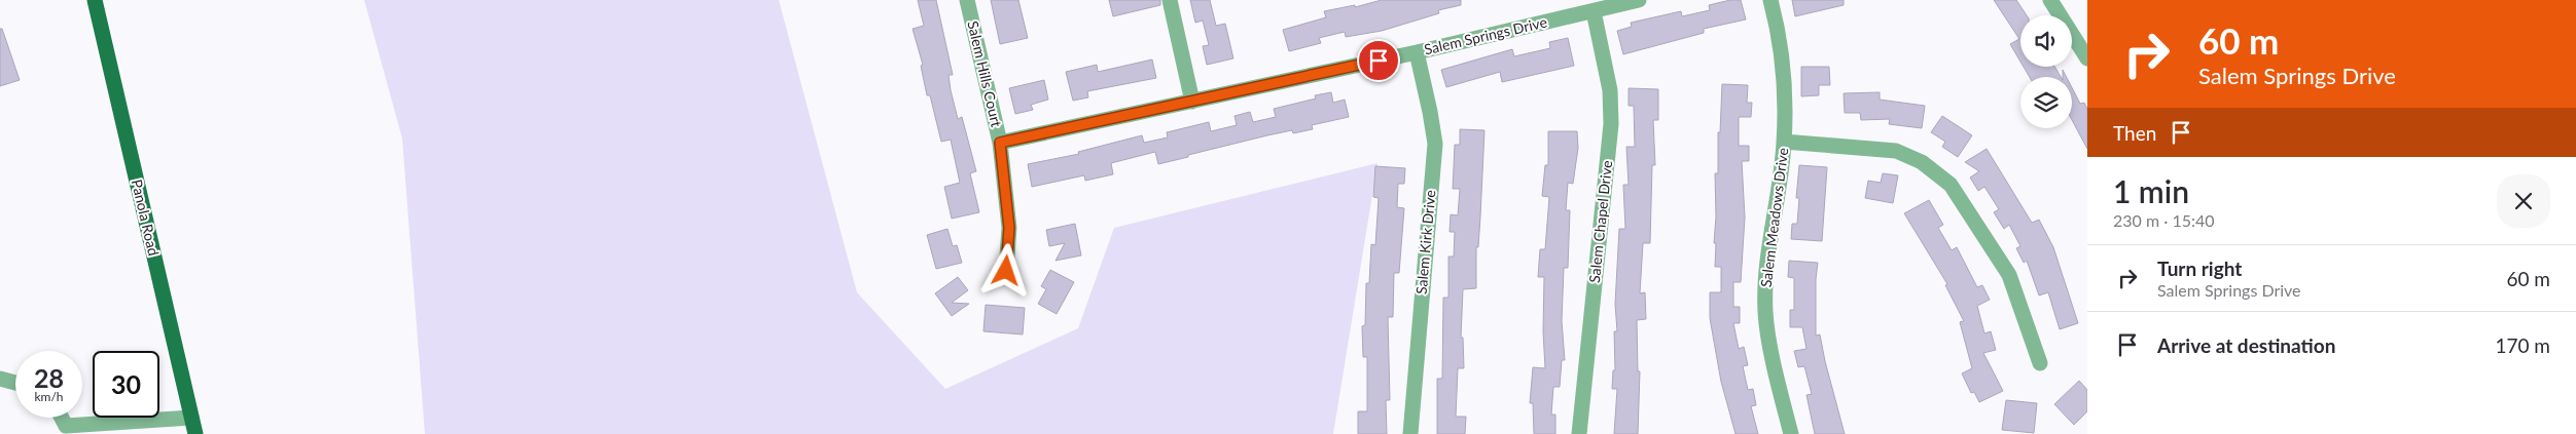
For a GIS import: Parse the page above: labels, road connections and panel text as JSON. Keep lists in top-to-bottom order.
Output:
{
  "streets": {
    "main road": ["Panola Road"],
    "street": [
      "Salem Springs Drive",
      "Salem Hills Court",
      "Salem Meadows Drive",
      "Salem Chapel Drive",
      "Salem Kirk Drive"
    ]
  },
  "crossings": [
    ["Salem Springs Drive", "Salem Hills Court"],
    ["Salem Springs Drive", "Salem Chapel Drive"],
    ["Salem Springs Drive", "Salem Kirk Drive"]
  ],
  "page": {
    "turn": ["60 m", "Salem Springs Drive"],
    "then": "Then",
    "heading": ["1 min", "230 m · 15:40"],
    "list": [
      {
        "name": "Turn right",
        "note": "Salem Springs Drive",
        "value": "60 m"
      },
      {
        "name": "Arrive at destination",
        "value": "170 m"
      }
    ],
    "speed": "28 km/h",
    "limit": "30"
  }
}
